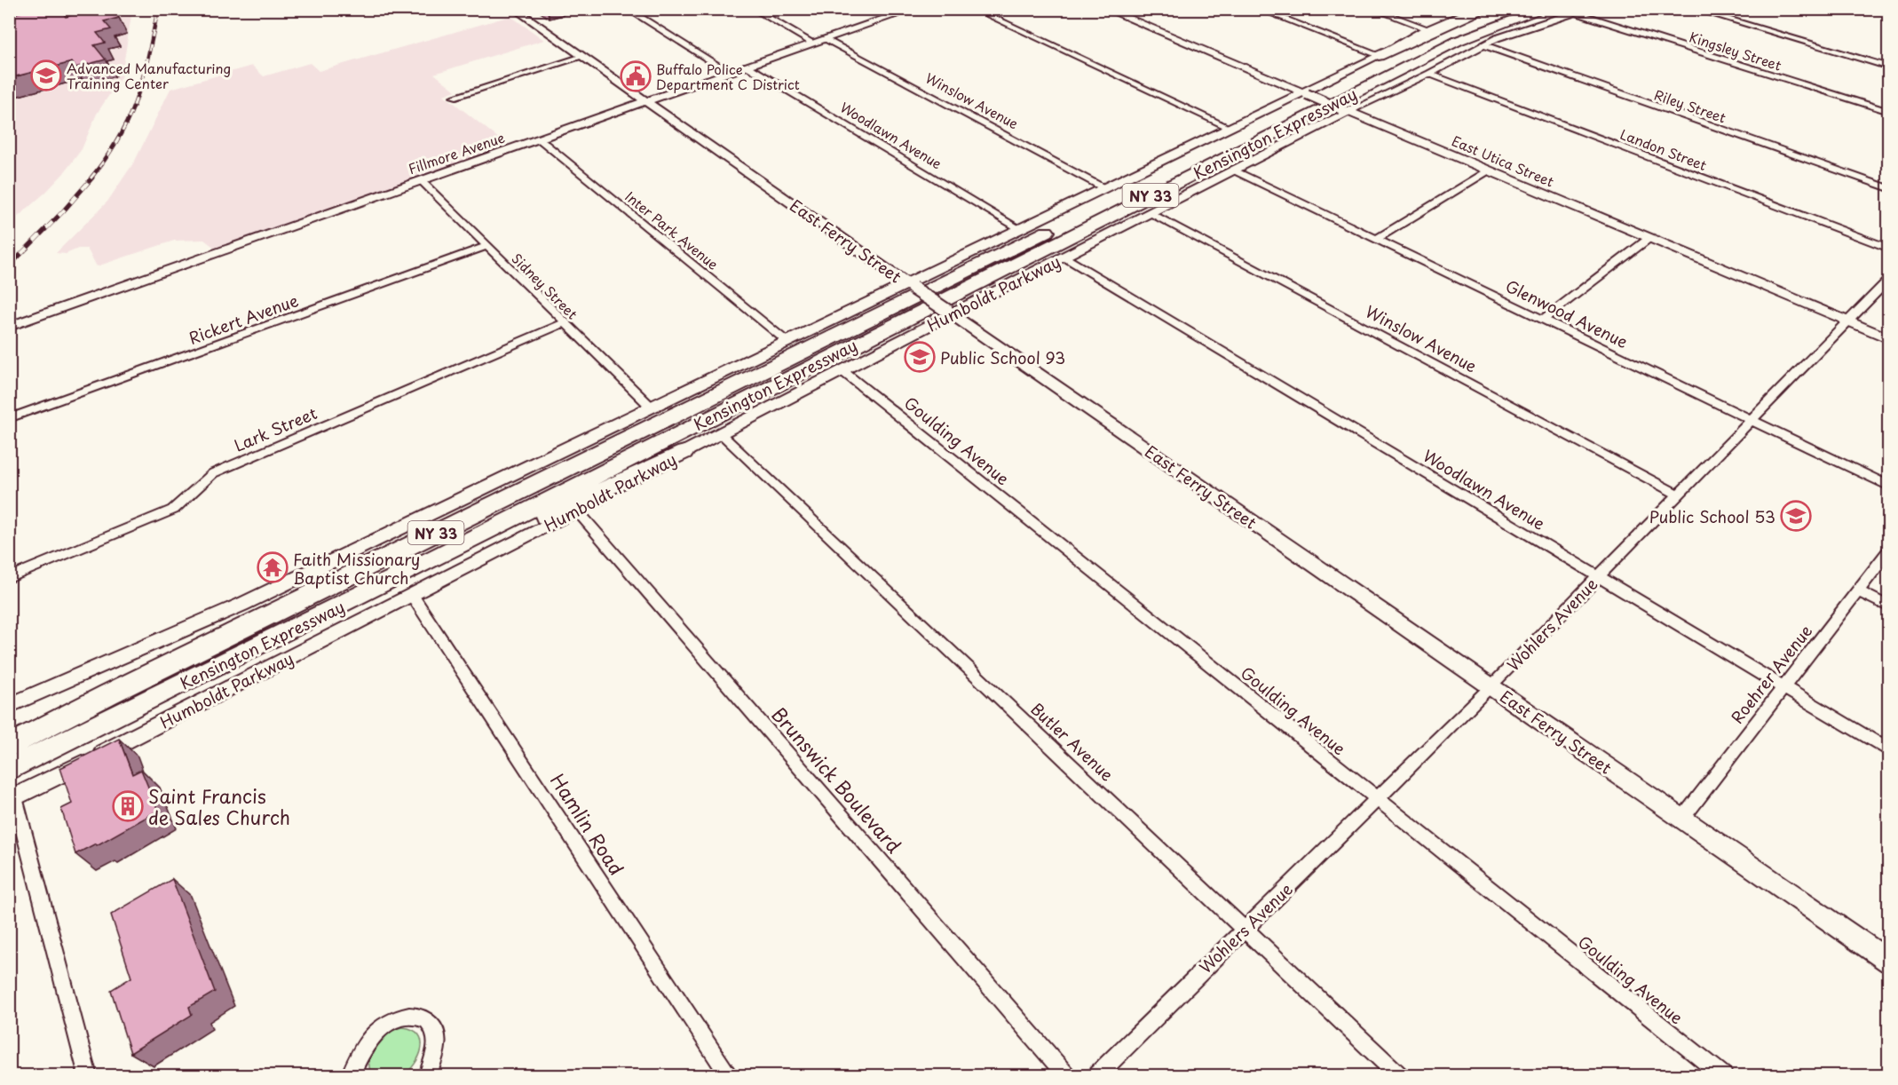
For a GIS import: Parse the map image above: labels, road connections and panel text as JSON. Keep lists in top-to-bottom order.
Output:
{
  "streets": {
    "highway": ["Kensington Expressway", "NY 33"],
    "street": [
      "Kingsley Street",
      "Winslow Avenue",
      "Riley Street",
      "Woodlawn Avenue",
      "Landon Street",
      "Fillmore Avenue",
      "East Utica Street",
      "Inter Park Avenue",
      "East Ferry Street",
      "Sidney Street",
      "Humboldt Parkway",
      "Glenwood Avenue",
      "Rickert Avenue",
      "Lark Street",
      "Goulding Avenue",
      "Wohlers Avenue",
      "Roehrer Avenue",
      "Butler Avenue",
      "Brunswick Boulevard",
      "Hamlin Road"
    ]
  },
  "crossings": [
    ["Kingsley Street", "Humboldt Parkway"],
    ["Winslow Avenue", "Fillmore Avenue"],
    ["Winslow Avenue", "Humboldt Parkway"],
    ["Winslow Avenue", "Wohlers Avenue"],
    ["Riley Street", "Humboldt Parkway"],
    ["Woodlawn Avenue", "Fillmore Avenue"],
    ["Woodlawn Avenue", "Humboldt Parkway"],
    ["Woodlawn Avenue", "Wohlers Avenue"],
    ["Woodlawn Avenue", "Roehrer Avenue"],
    ["Landon Street", "Humboldt Parkway"],
    ["Fillmore Avenue", "Inter Park Avenue"],
    ["Fillmore Avenue", "East Ferry Street"],
    ["Fillmore Avenue", "Sidney Street"],
    ["East Utica Street", "Humboldt Parkway"],
    ["East Utica Street", "Wohlers Avenue"],
    ["East Ferry Street", "Humboldt Parkway"],
    ["East Ferry Street", "Wohlers Avenue"],
    ["East Ferry Street", "Roehrer Avenue"],
    ["Sidney Street", "Rickert Avenue"],
    ["Sidney Street", "Lark Street"],
    ["Humboldt Parkway", "Glenwood Avenue"],
    ["Humboldt Parkway", "Goulding Avenue"],
    ["Humboldt Parkway", "Butler Avenue"],
    ["Humboldt Parkway", "Brunswick Boulevard"],
    ["Humboldt Parkway", "Hamlin Road"],
    ["Glenwood Avenue", "Wohlers Avenue"],
    ["Goulding Avenue", "Wohlers Avenue"],
    ["Wohlers Avenue", "Butler Avenue"]
  ],
  "places": {
    "school or university": ["Advanced Manufacturing Training Center", "Public School 93", "Public School 53"],
    "public building": ["Buffalo Police Department C District"],
    "temple": ["Faith Missionary Baptist Church"],
    "building": ["Saint Francis de Sales Church"]
  }
}
